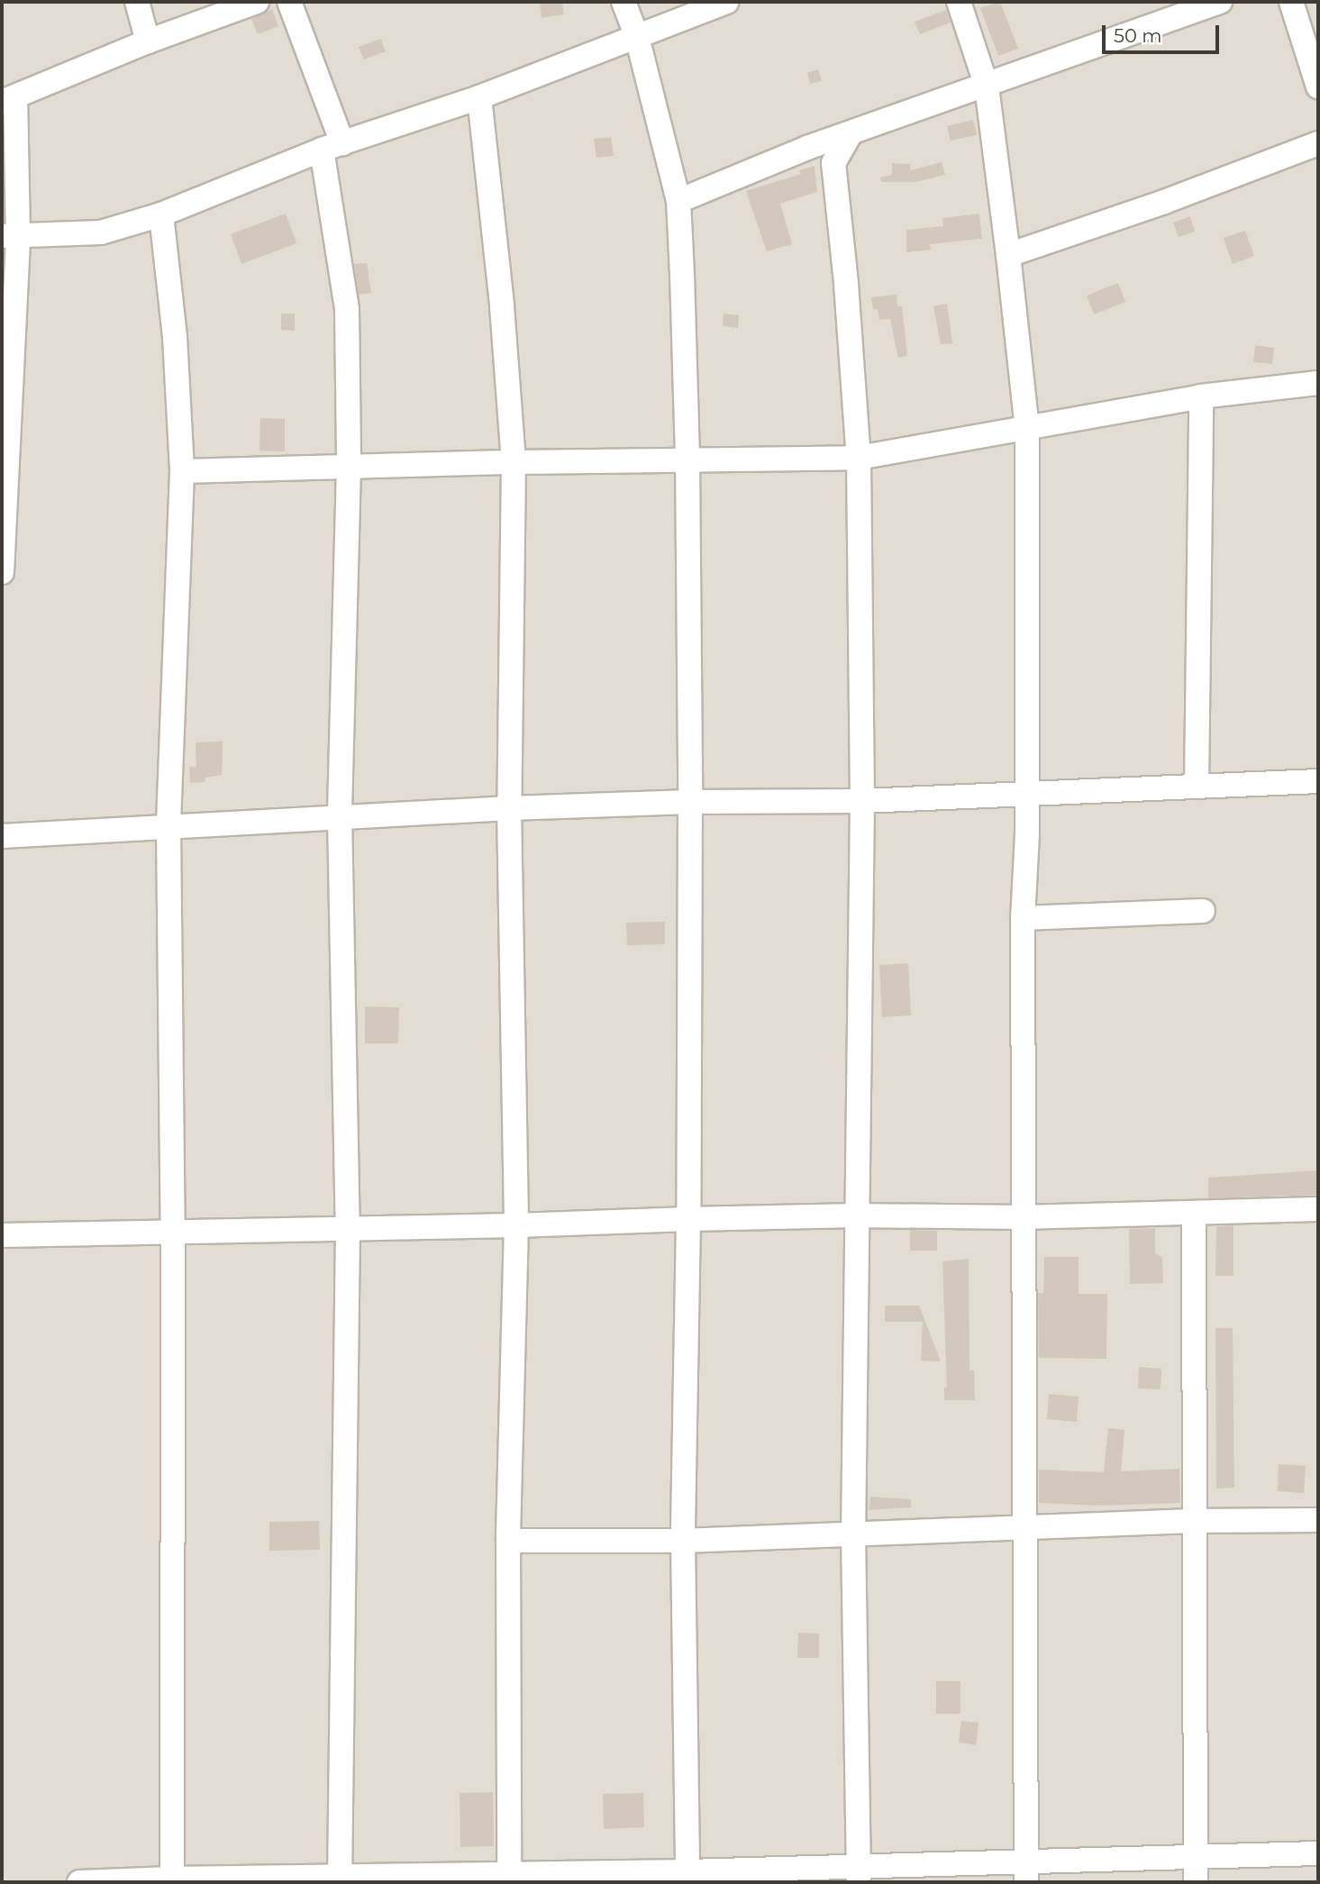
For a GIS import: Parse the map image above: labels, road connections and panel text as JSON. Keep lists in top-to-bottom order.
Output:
{
  "scale_bar": "50 m"
}
